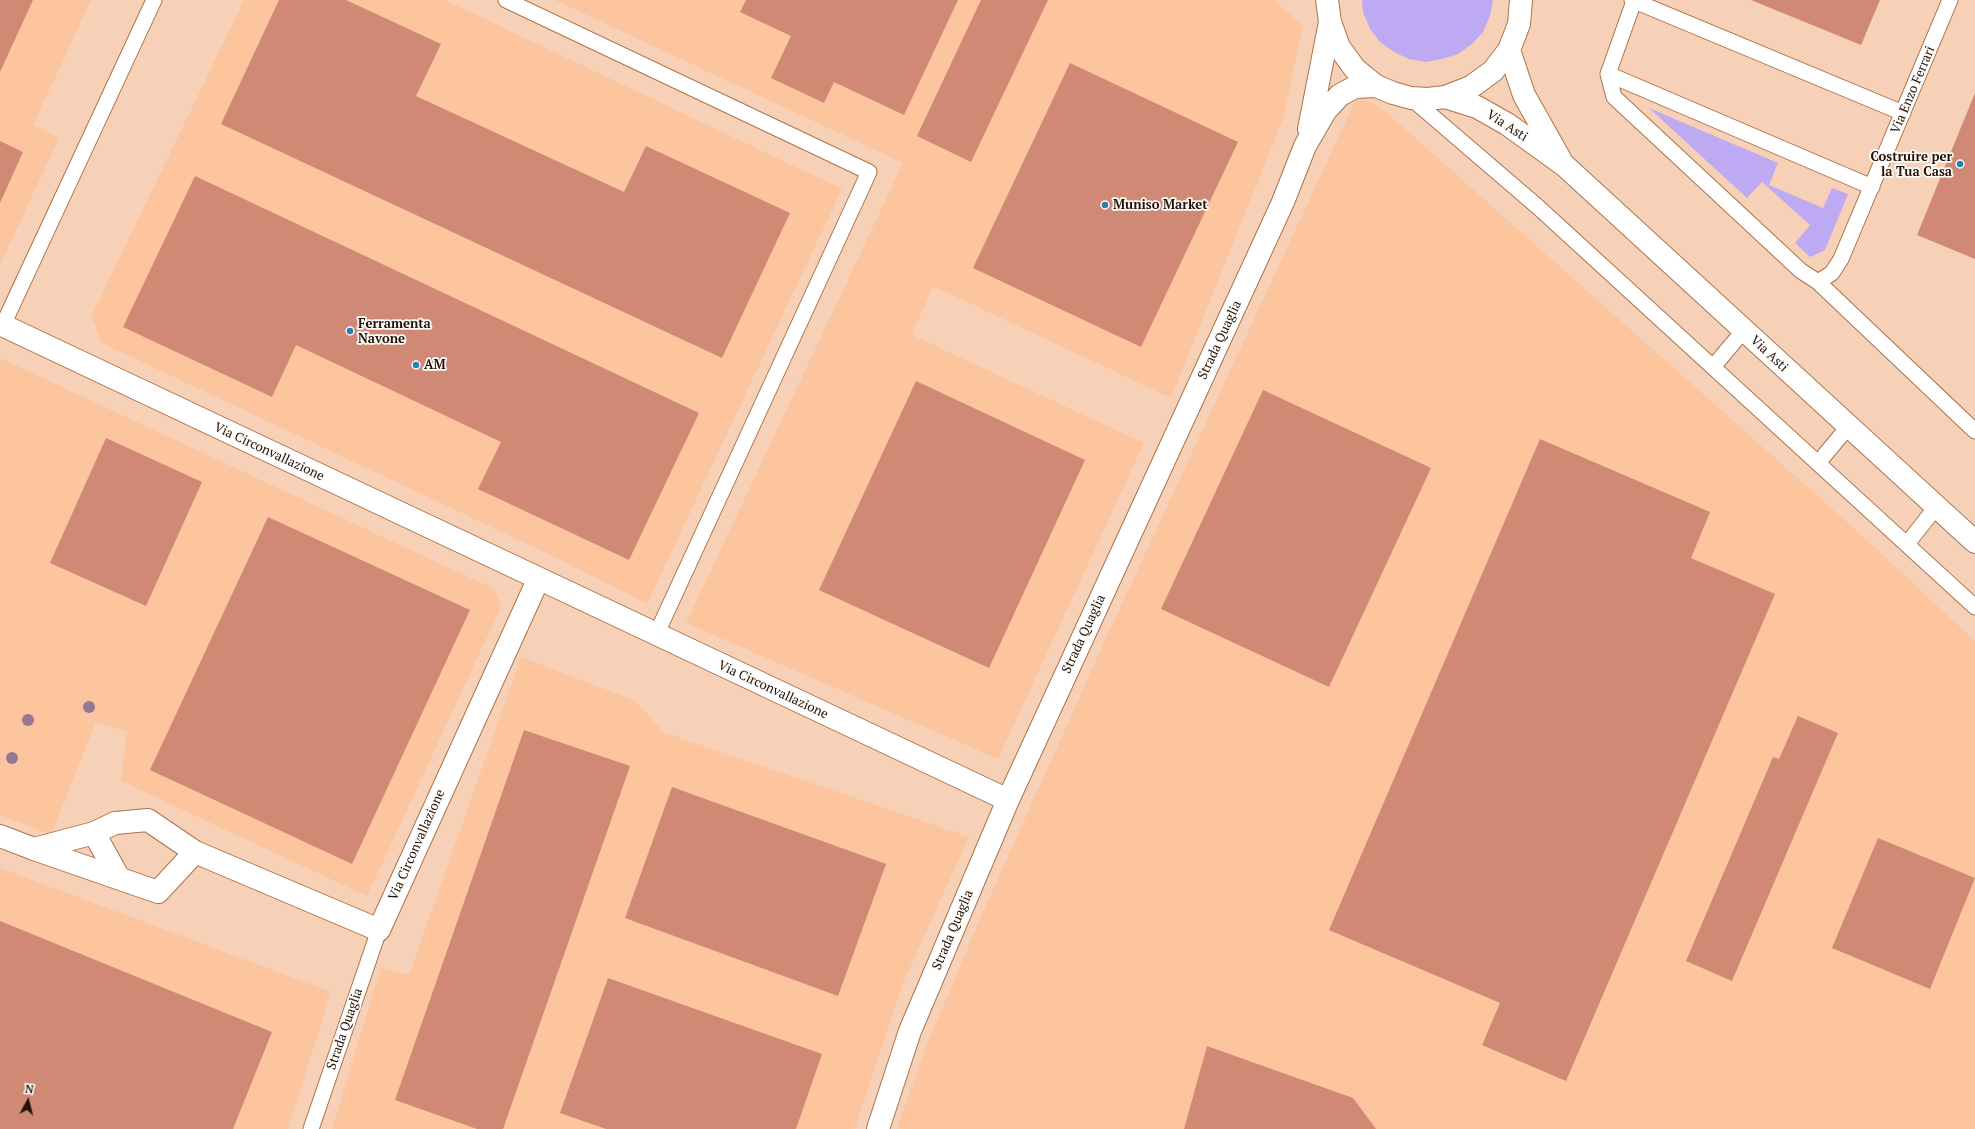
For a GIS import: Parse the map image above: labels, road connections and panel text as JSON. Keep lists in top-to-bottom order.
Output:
{
  "streets": {
    "street": ["Via Asti", "Strada Quaglia", "Via Circonvallazione"],
    "lane": ["Via Enzo Ferrari"]
  },
  "crossings": [
    ["Strada Quaglia", "Via Circonvallazione"]
  ],
  "places": [
    "Costruire per la Tua Casa",
    "Muniso Market",
    "Ferramenta Navone",
    "AM"
  ],
  "north": "top"
}
